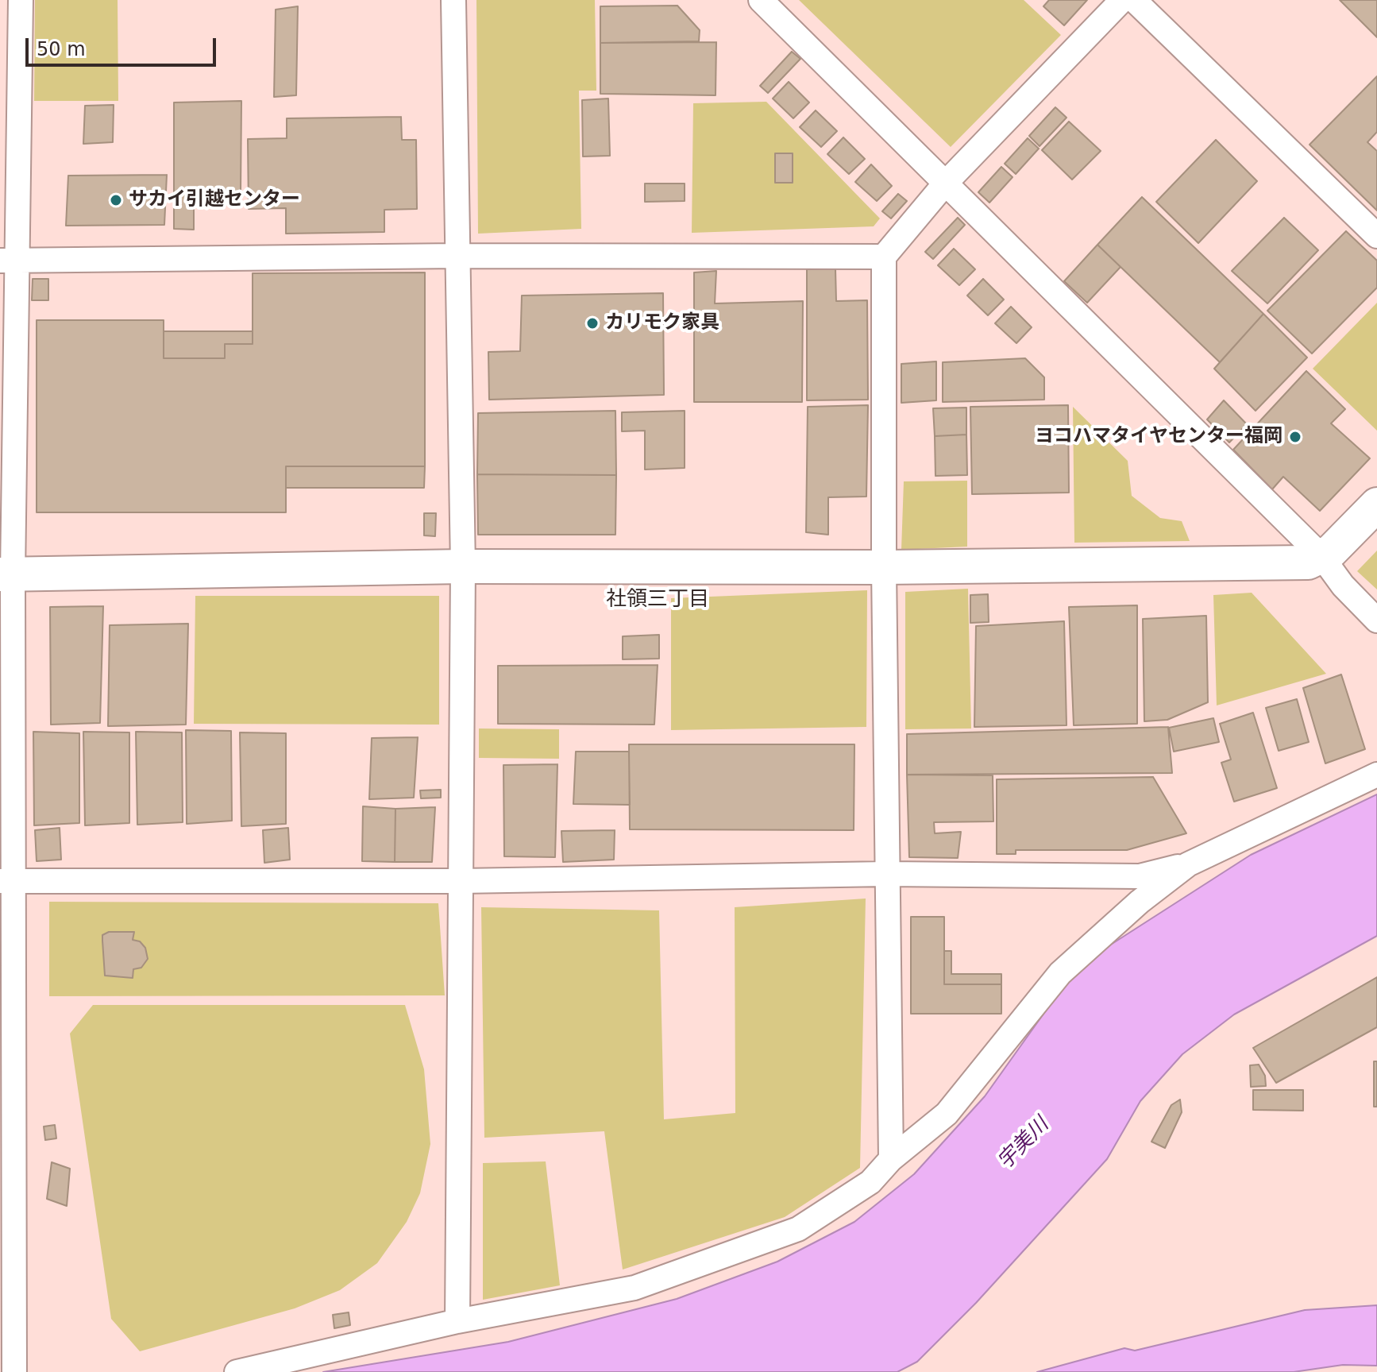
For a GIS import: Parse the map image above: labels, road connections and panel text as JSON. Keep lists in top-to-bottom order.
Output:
{
  "districts": ["社領三丁目"],
  "water": ["宇美川"],
  "places": ["サカイ引越センター", "カリモク家具", "ヨコハマタイヤセンター福岡"],
  "scale_bar": "50 m"
}
